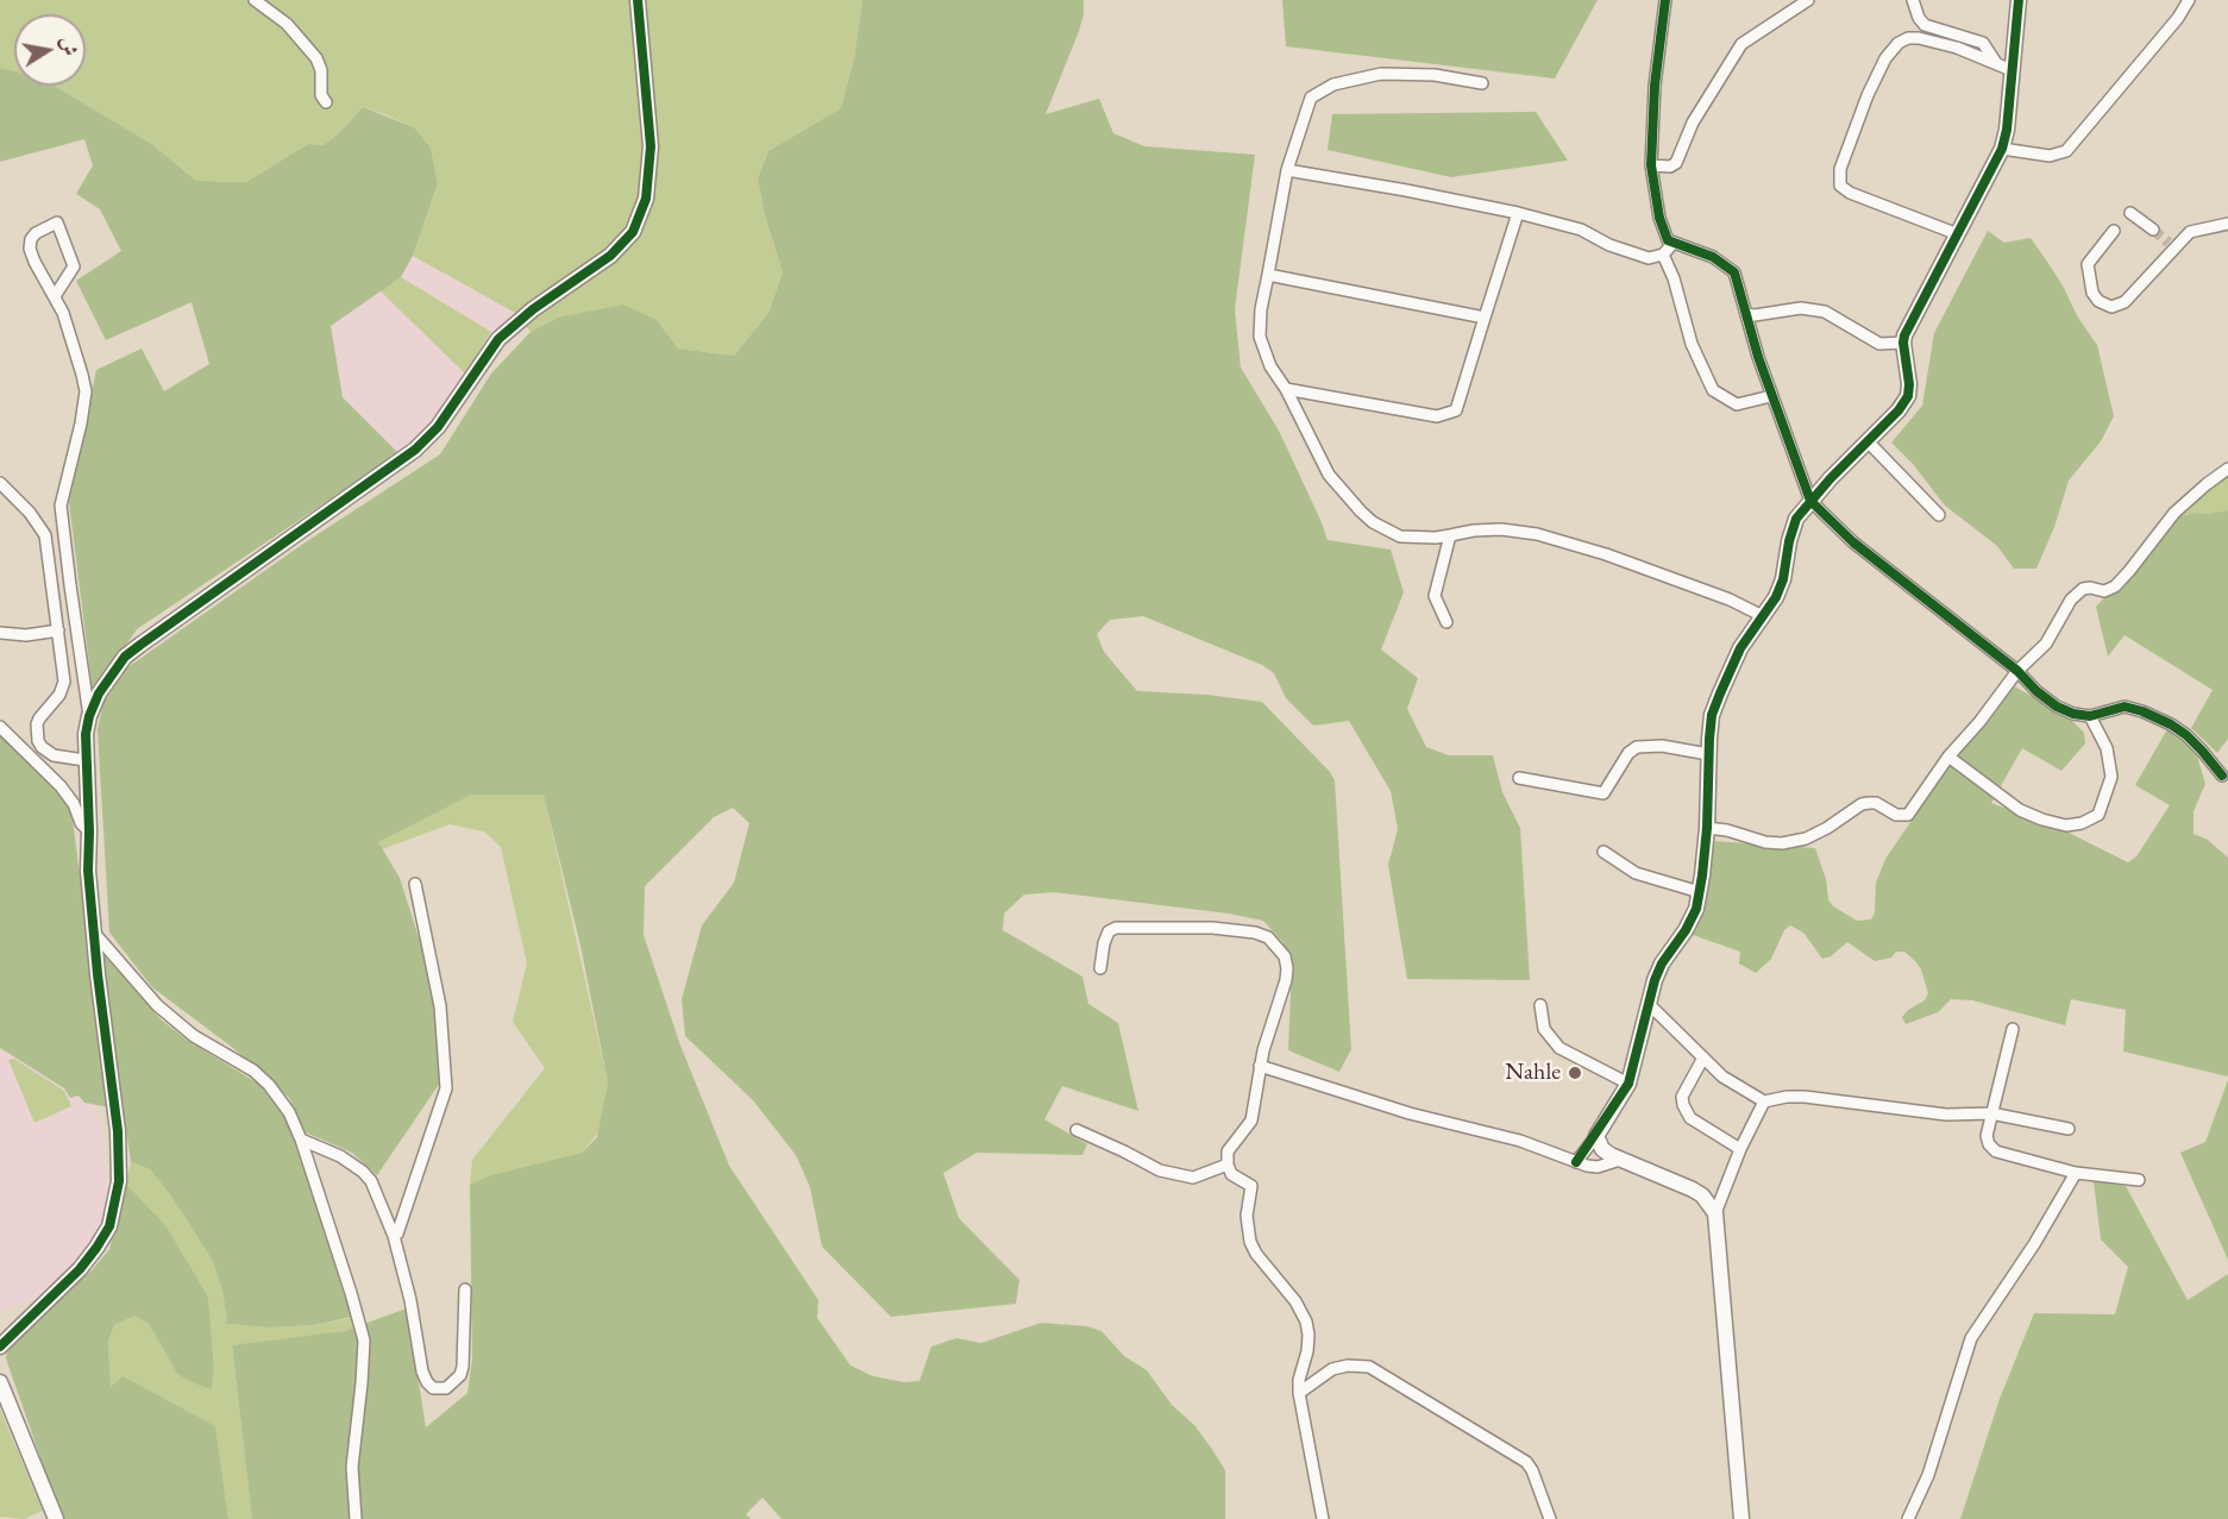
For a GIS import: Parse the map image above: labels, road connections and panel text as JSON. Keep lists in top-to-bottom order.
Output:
{
  "places": ["Nahle"],
  "north": "right"
}
